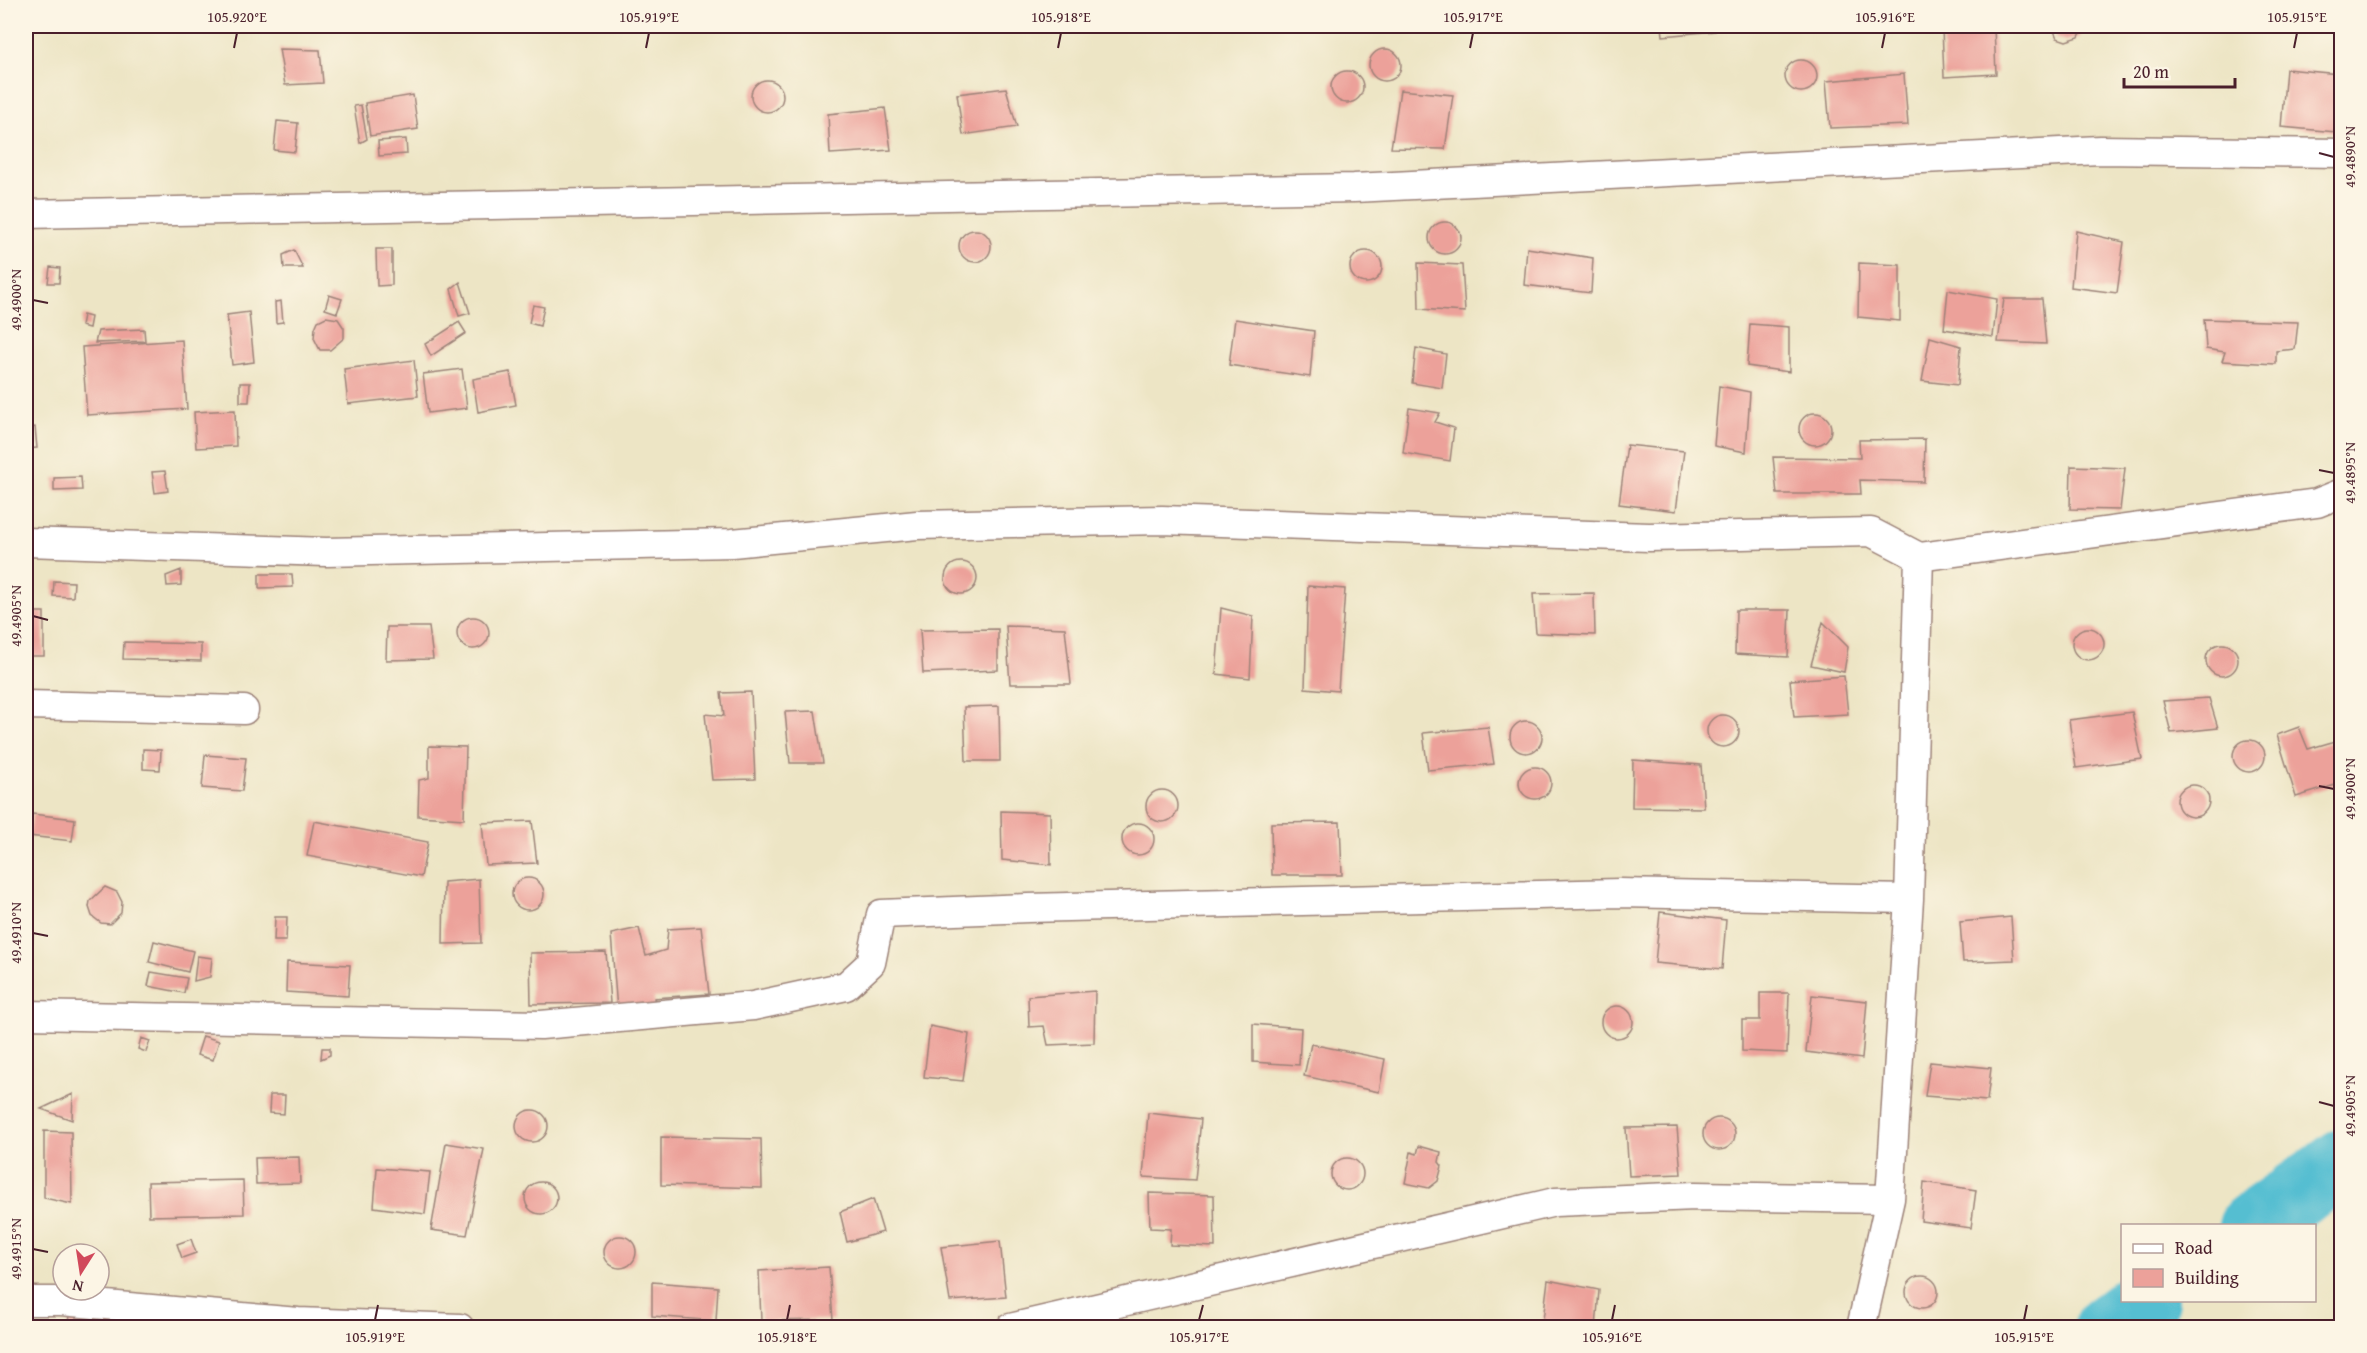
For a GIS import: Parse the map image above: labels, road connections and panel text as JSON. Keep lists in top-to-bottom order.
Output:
{
  "legend": ["Road", "Building"],
  "scale_bar": "20 m",
  "north": "bottom",
  "coordinates": [
    "105.920°E",
    "105.919°E",
    "105.918°E",
    "105.917°E",
    "105.916°E",
    "105.915°E",
    "49.4890°N",
    "49.4900°N",
    "49.4895°N",
    "49.4905°N",
    "49.4910°N",
    "49.4915°N"
  ]
}
